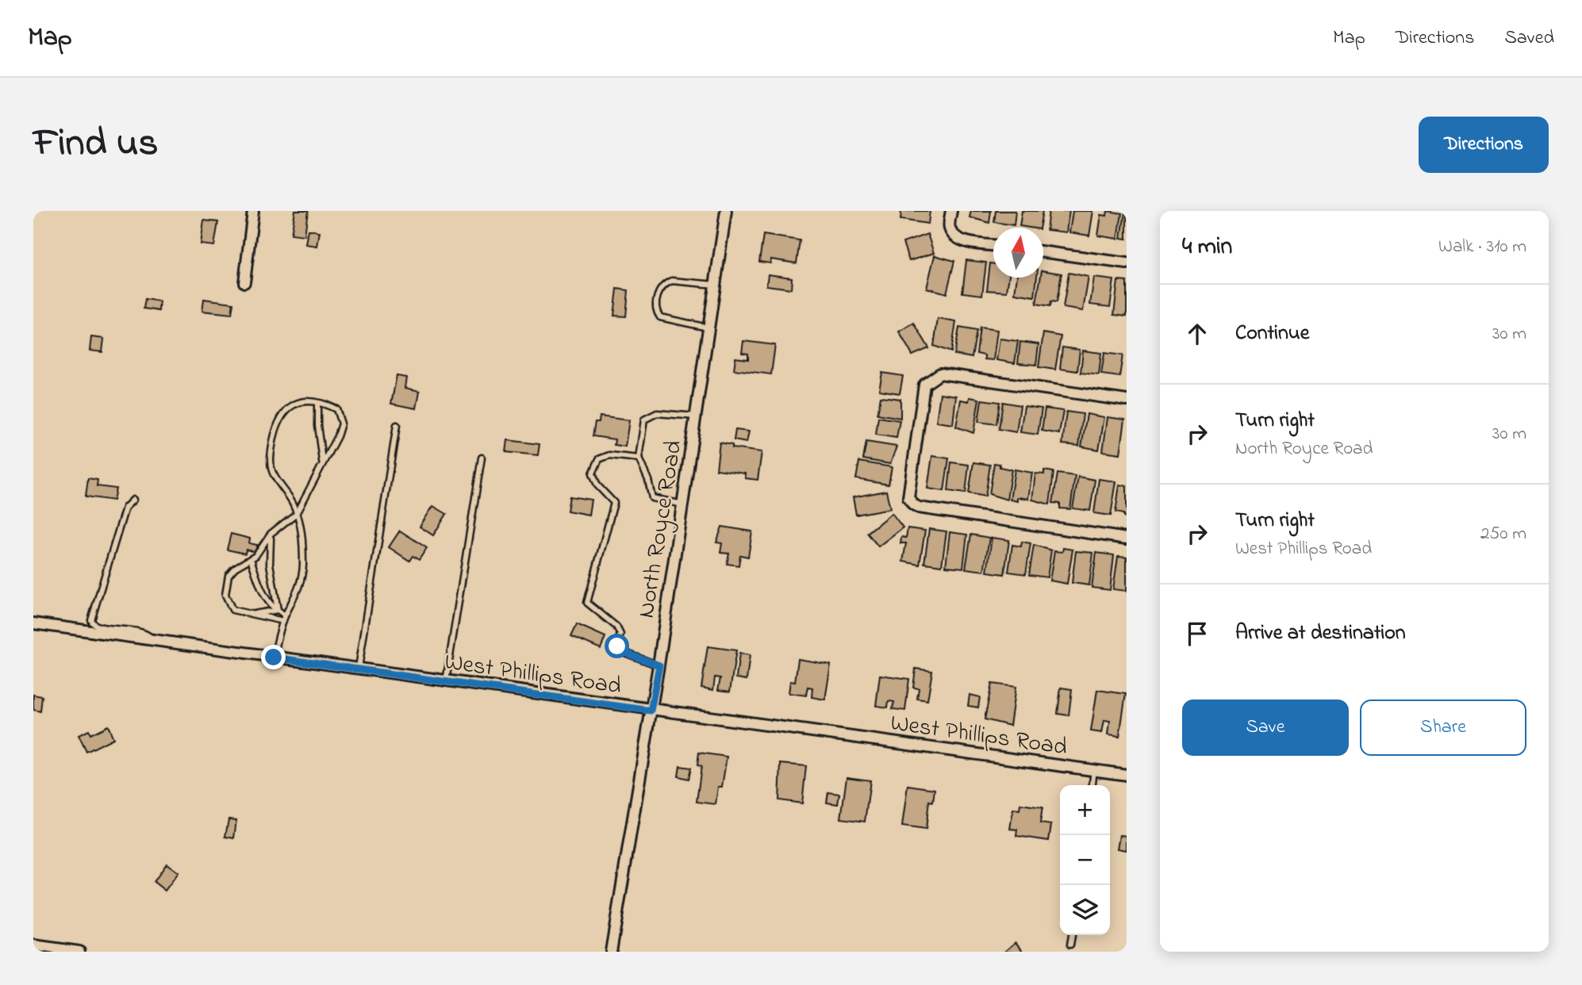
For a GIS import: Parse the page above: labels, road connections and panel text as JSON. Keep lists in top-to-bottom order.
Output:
{
  "streets": {
    "street": ["North Royce Road", "West Phillips Road"]
  },
  "crossings": [
    ["North Royce Road", "West Phillips Road"]
  ],
  "north": "top",
  "page": {
    "header": "Map",
    "nav": ["Map", "Directions", "Saved"],
    "title": "Find us",
    "buttons": [
      "Directions",
      ["Save", "Share"]
    ],
    "heading": ["4 min", "Walk · 310 m"],
    "list": [
      ["Continue", "30 m"],
      ["Turn right", "North Royce Road", "30 m"],
      ["Turn right", "West Phillips Road", "250 m"],
      "Arrive at destination"
    ],
    "map_buttons": ["+", "−"]
  }
}
